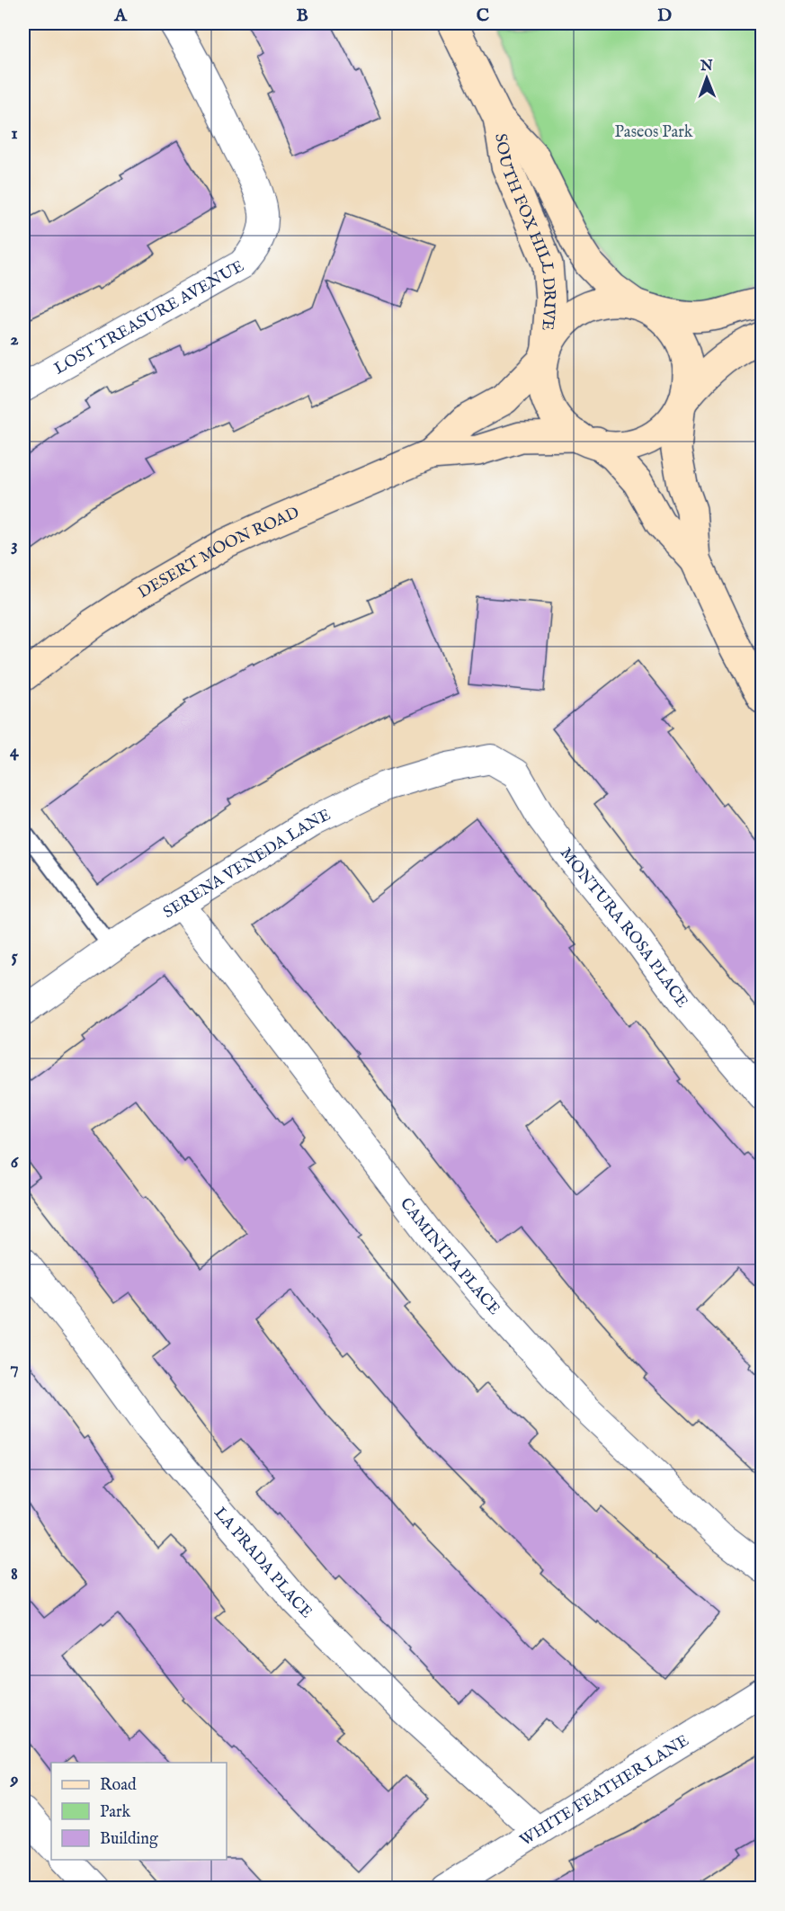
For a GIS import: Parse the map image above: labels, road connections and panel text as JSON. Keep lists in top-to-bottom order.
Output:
{
  "streets": {
    "street": [
      "SOUTH FOX HILL DRIVE",
      "LOST TREASURE AVENUE",
      "DESERT MOON ROAD",
      "SERENA VENEDA LANE",
      "MONTURA ROSA PLACE",
      "CAMINITA PLACE",
      "LA PRADA PLACE",
      "WHITE FEATHER LANE"
    ]
  },
  "crossings": [
    ["SOUTH FOX HILL DRIVE", "DESERT MOON ROAD"],
    ["SERENA VENEDA LANE", "MONTURA ROSA PLACE"],
    ["SERENA VENEDA LANE", "CAMINITA PLACE"],
    ["LA PRADA PLACE", "WHITE FEATHER LANE"]
  ],
  "parks": ["Paseos Park"],
  "legend": ["Road", "Park", "Building"],
  "north": "top",
  "grid": {
    "columns": [
      "A",
      "B",
      "C",
      "D"
    ],
    "rows": [
      "1",
      "2",
      "3",
      "4",
      "5",
      "6",
      "7",
      "8",
      "9"
    ]
  }
}
